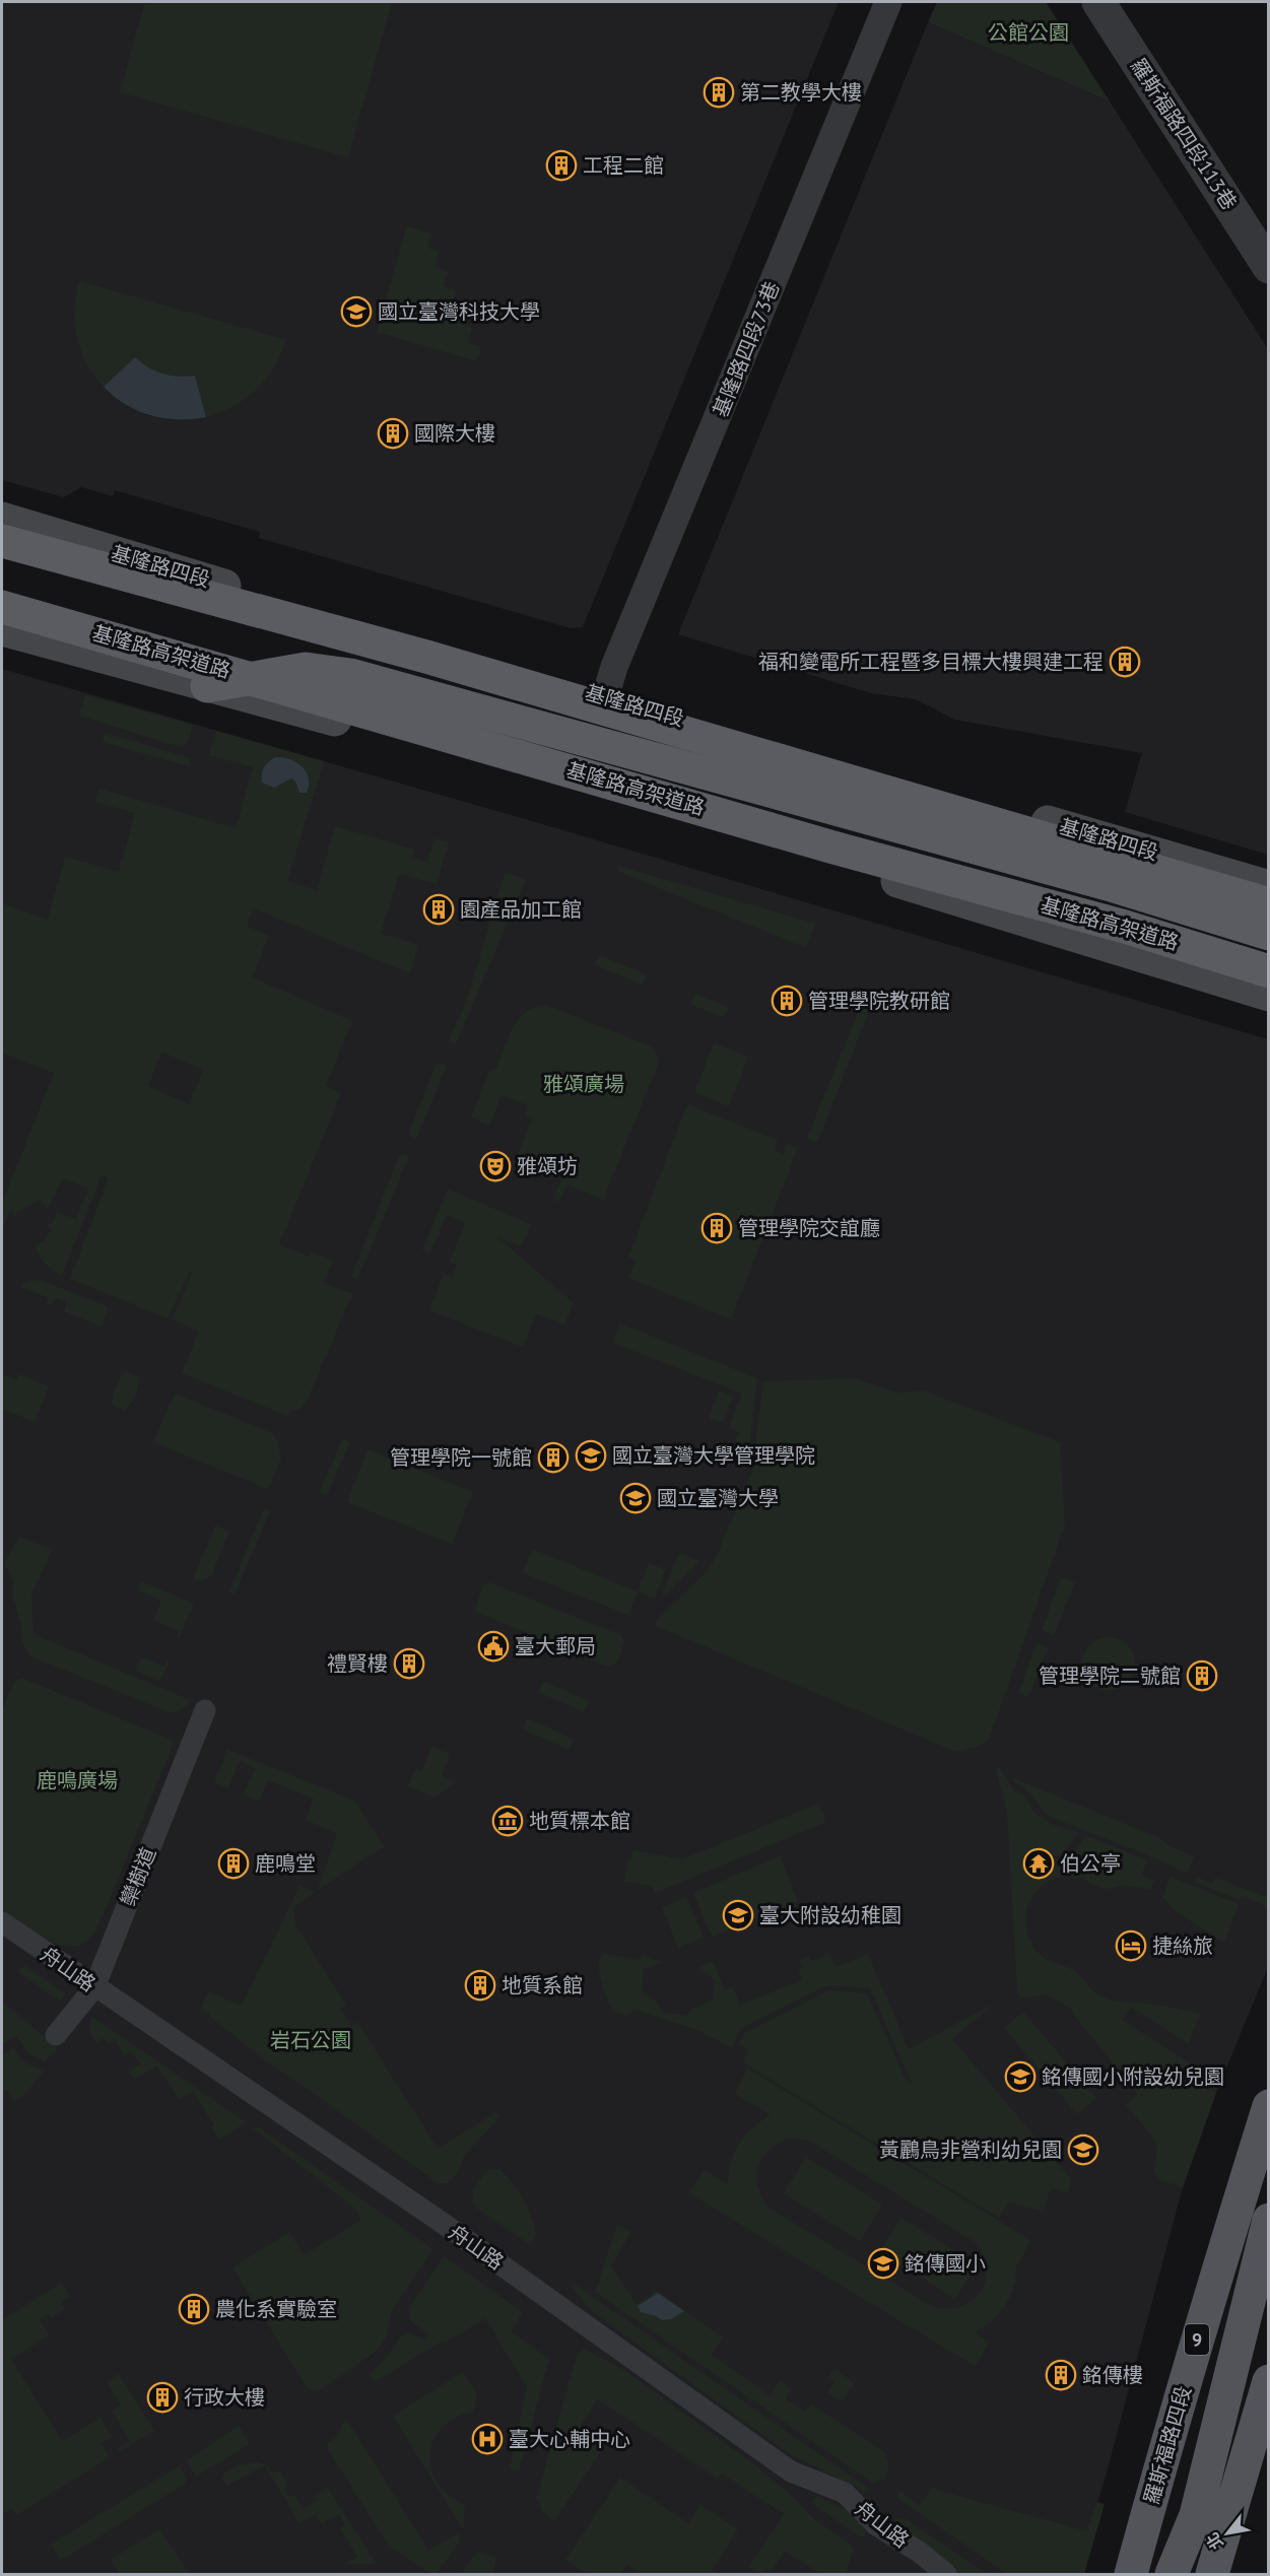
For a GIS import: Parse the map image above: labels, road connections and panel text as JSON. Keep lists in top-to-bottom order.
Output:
{
  "streets": {
    "highway": ["基隆路高架道路"],
    "main road": ["基隆路四段", "9", "羅斯福路四段"],
    "street": [
      "羅斯福路四段113巷",
      "基隆路四段73巷",
      "欒樹道",
      "舟山路"
    ]
  },
  "crossings": [
    ["基隆路四段73巷", "基隆路四段"],
    ["欒樹道", "舟山路"]
  ],
  "parks": [
    "公館公園",
    "雅頌廣場",
    "鹿鳴廣場",
    "岩石公園"
  ],
  "places": {
    "building": [
      "第二教學大樓",
      "工程二館",
      "國際大樓",
      "福和變電所工程暨多目標大樓興建工程",
      "園產品加工館",
      "管理學院教研館",
      "管理學院交誼廳",
      "管理學院一號館",
      "禮賢樓",
      "管理學院二號館",
      "鹿鳴堂",
      "地質系館",
      "農化系實驗室",
      "銘傳樓",
      "行政大樓"
    ],
    "school or university": [
      "國立臺灣科技大學",
      "國立臺灣大學管理學院",
      "國立臺灣大學",
      "臺大附設幼稚園",
      "銘傳國小附設幼兒園",
      "黃鸝鳥非營利幼兒園",
      "銘傳國小"
    ],
    "theatre": ["雅頌坊"],
    "public building": ["臺大郵局"],
    "museum": ["地質標本館"],
    "temple": ["伯公亭"],
    "hotel": ["捷絲旅"],
    "hospital": ["臺大心輔中心"]
  },
  "north": "bottom left"
}
